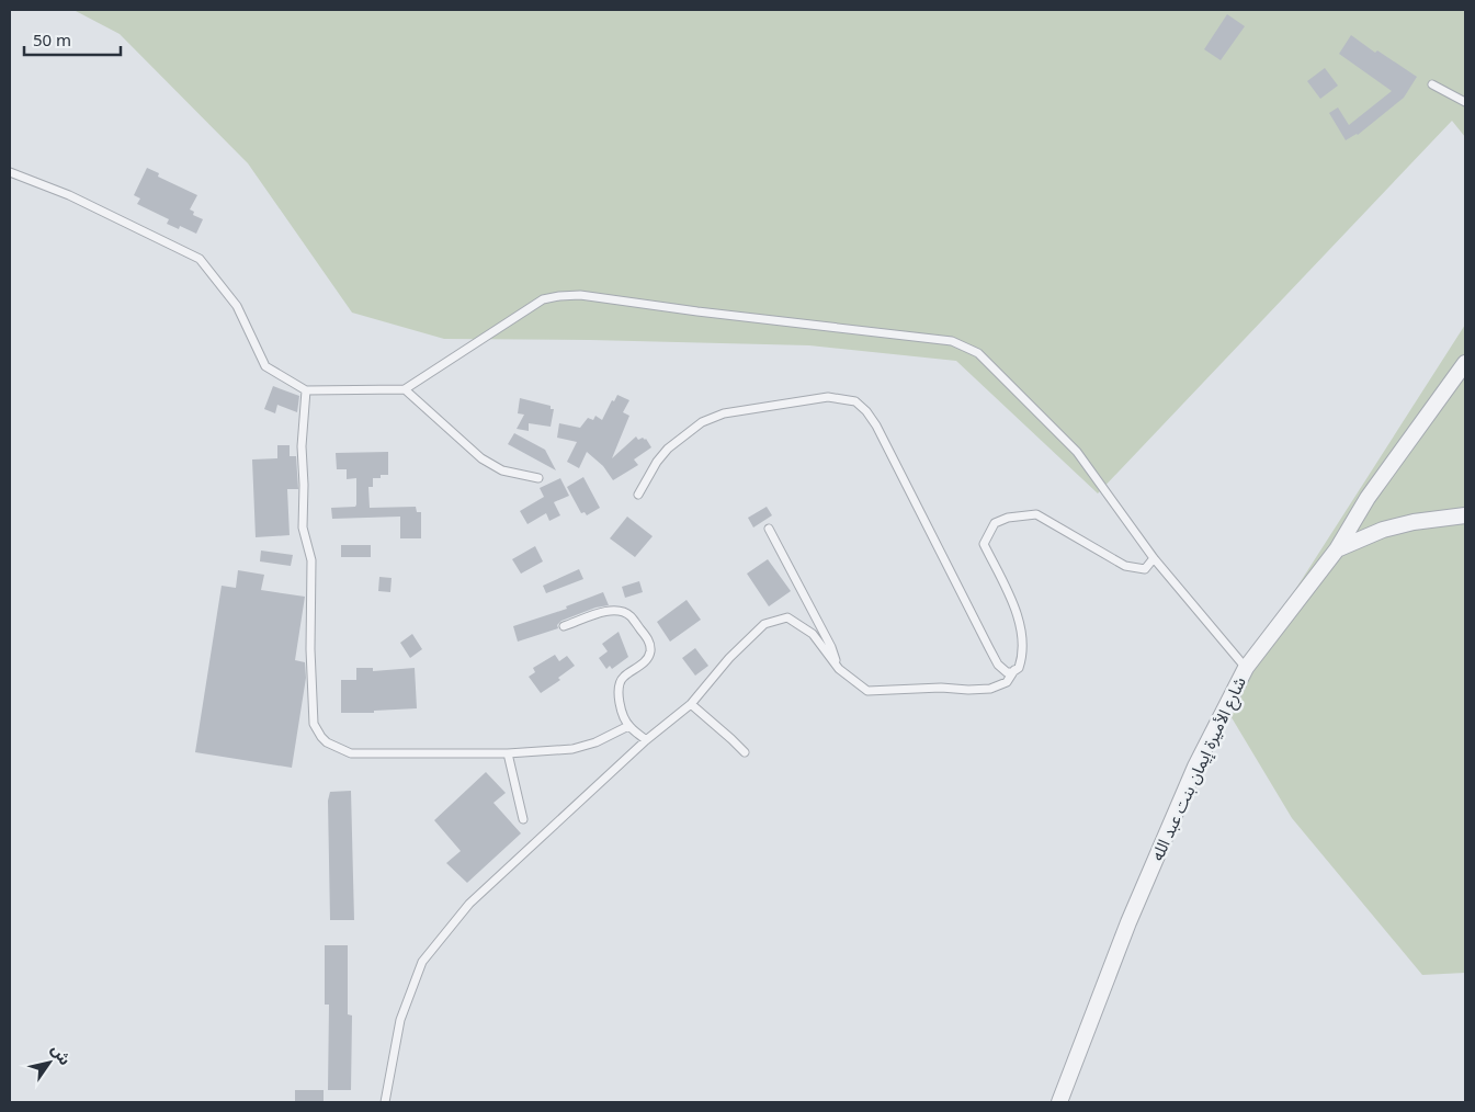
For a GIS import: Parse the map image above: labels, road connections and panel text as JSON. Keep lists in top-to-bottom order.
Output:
{
  "streets": {
    "street": ["شارع الأميرة إيمان بنت عبد الله"]
  },
  "scale_bar": "50 m",
  "north": "top right"
}
